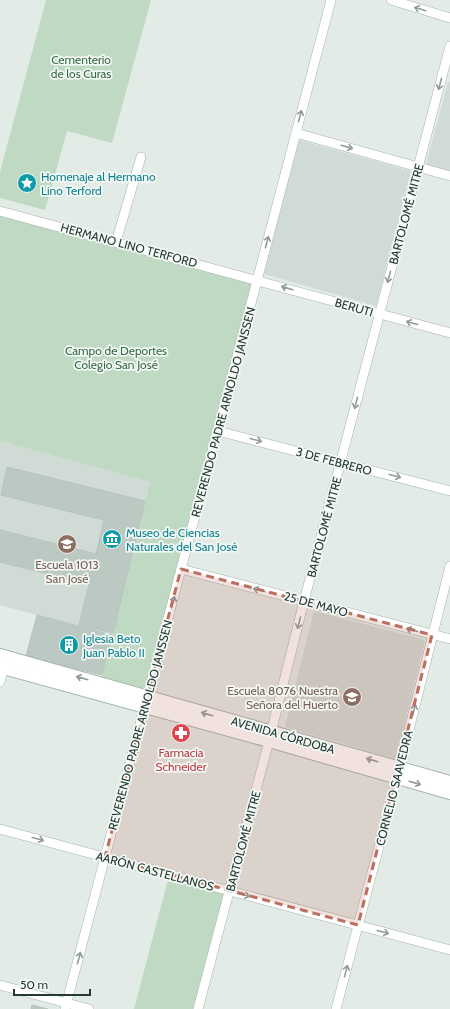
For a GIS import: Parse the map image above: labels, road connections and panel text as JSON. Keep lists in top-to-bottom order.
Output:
{
  "streets": {
    "main road": ["AVENIDA CÓRDOBA"],
    "street": [
      "BARTOLOMÉ MITRE",
      "HERMANO LINO TERFORD",
      "BERUTI",
      "REVERENDO PADRE ARNOLDO JANSSEN",
      "3 DE FEBRERO",
      "25 DE MAYO",
      "CORNELIO SAAVEDRA",
      "AARÓN CASTELLANOS"
    ]
  },
  "crossings": [
    ["BARTOLOMÉ MITRE", "BERUTI"],
    ["BARTOLOMÉ MITRE", "3 DE FEBRERO"],
    ["BARTOLOMÉ MITRE", "25 DE MAYO"],
    ["BARTOLOMÉ MITRE", "AVENIDA CÓRDOBA"],
    ["BARTOLOMÉ MITRE", "AARÓN CASTELLANOS"],
    ["HERMANO LINO TERFORD", "BERUTI"],
    ["HERMANO LINO TERFORD", "REVERENDO PADRE ARNOLDO JANSSEN"],
    ["BERUTI", "REVERENDO PADRE ARNOLDO JANSSEN"],
    ["REVERENDO PADRE ARNOLDO JANSSEN", "3 DE FEBRERO"],
    ["REVERENDO PADRE ARNOLDO JANSSEN", "25 DE MAYO"],
    ["REVERENDO PADRE ARNOLDO JANSSEN", "AVENIDA CÓRDOBA"],
    ["REVERENDO PADRE ARNOLDO JANSSEN", "AARÓN CASTELLANOS"],
    ["25 DE MAYO", "CORNELIO SAAVEDRA"],
    ["AVENIDA CÓRDOBA", "CORNELIO SAAVEDRA"],
    ["CORNELIO SAAVEDRA", "AARÓN CASTELLANOS"]
  ],
  "one_way": [
    "BARTOLOMÉ MITRE",
    "BERUTI",
    "REVERENDO PADRE ARNOLDO JANSSEN",
    "3 DE FEBRERO",
    "25 DE MAYO",
    "CORNELIO SAAVEDRA",
    "AARÓN CASTELLANOS"
  ],
  "parks": ["Cementerio de los Curas", "Campo de Deportes Colegio San José"],
  "places": {
    "place": ["Homenaje al Hermano Lino Terford"],
    "museum": ["Museo de Ciencias Naturales del San José"],
    "school or university": ["Escuela 1013 San José", "Escuela 8076 Nuestra Señora del Huerto"],
    "building": ["Iglesia Beto Juan Pablo II"],
    "pharmacy": ["Farmacia Schneider"]
  },
  "scale_bar": "50 m"
}
